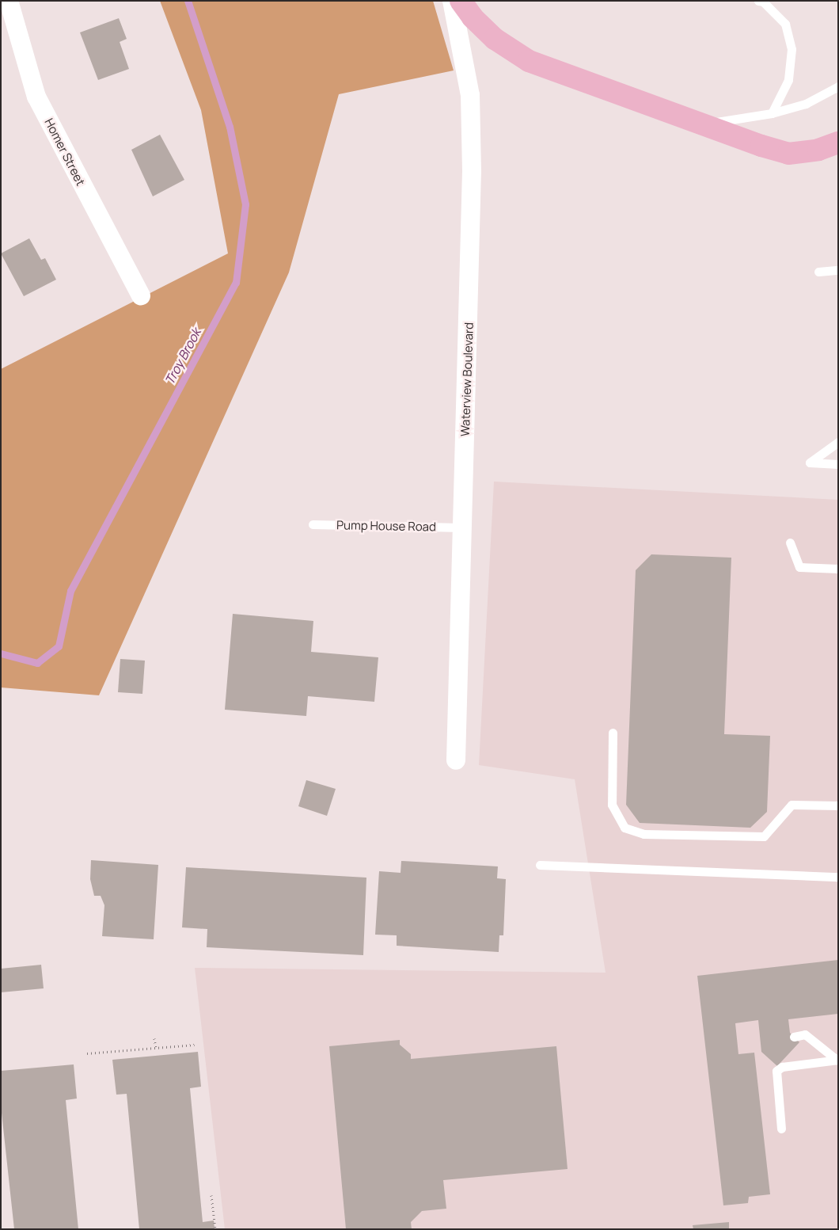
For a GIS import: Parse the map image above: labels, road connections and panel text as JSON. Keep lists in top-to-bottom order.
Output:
{
  "streets": {
    "street": ["Homer Street", "Waterview Boulevard"],
    "lane": ["Pump House Road"]
  },
  "crossings": [
    ["Waterview Boulevard", "Pump House Road"]
  ],
  "water": ["Troy Brook"]
}
